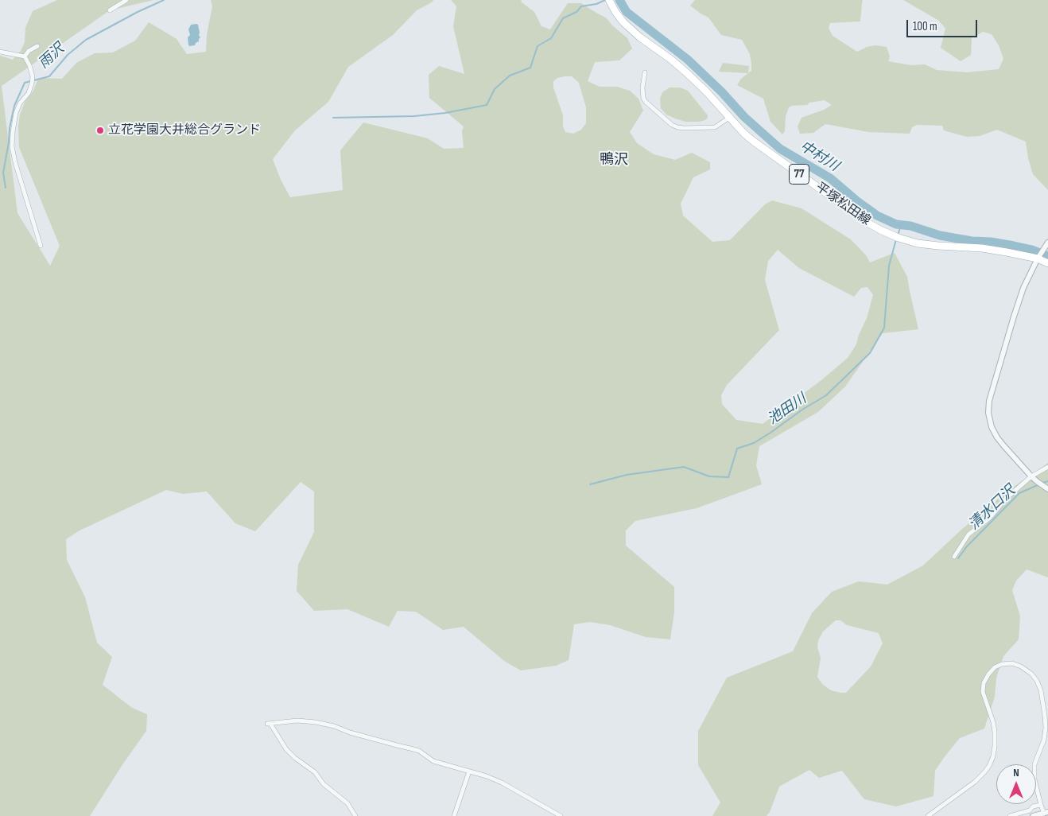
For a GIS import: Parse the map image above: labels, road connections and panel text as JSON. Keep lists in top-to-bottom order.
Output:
{
  "streets": {
    "main road": ["77", "平塚松田線"]
  },
  "districts": ["鴨沢"],
  "water": [
    "雨沢",
    "中村川",
    "池田川",
    "清水口沢"
  ],
  "places": ["立花学園大井総合グランド"],
  "scale_bar": "100 m",
  "north": "top"
}
